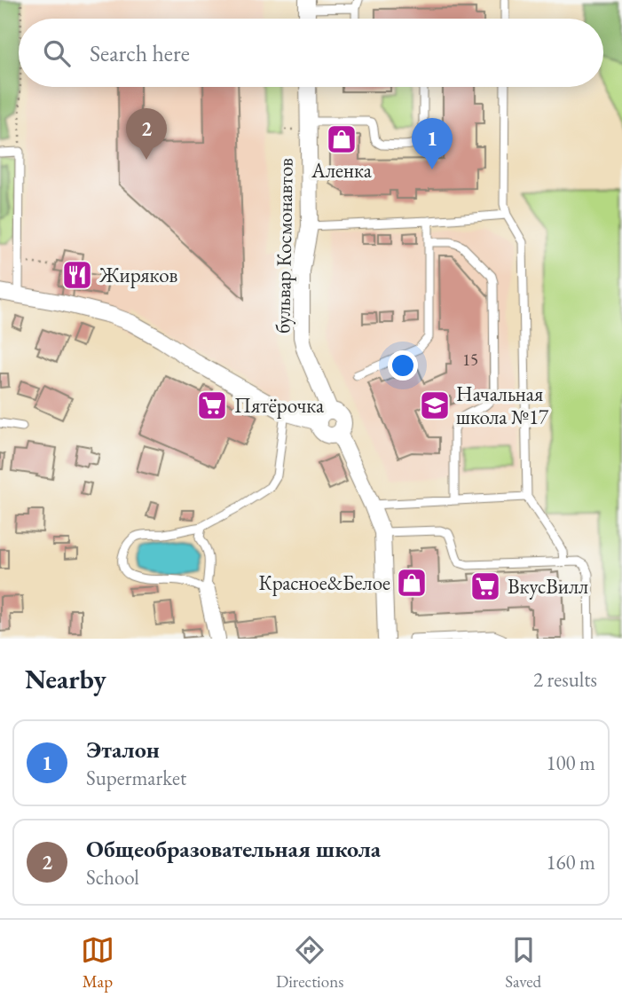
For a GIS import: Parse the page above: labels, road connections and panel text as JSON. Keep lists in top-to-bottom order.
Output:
{
  "streets": {
    "street": ["бульвар Космонавтов"]
  },
  "places": {
    "shop": ["Аленка", "Красное&Белое"],
    "restaurant": ["Жиряков"],
    "supermarket": ["Пятёрочка", "ВкусВилл"],
    "school or university": ["Начальная школа №17"]
  },
  "house_numbers": ["15"],
  "page": {
    "search": "Search here",
    "pins": ["2", "1"],
    "heading": ["Nearby", "2 results"],
    "list": [
      {
        "mark": "1",
        "name": "Эталон",
        "note": "Supermarket",
        "value": "100 m"
      },
      {
        "mark": "2",
        "name": "Общеобразовательная школа",
        "note": "School",
        "value": "160 m"
      }
    ],
    "nav": ["Map", "Directions", "Saved"]
  }
}
